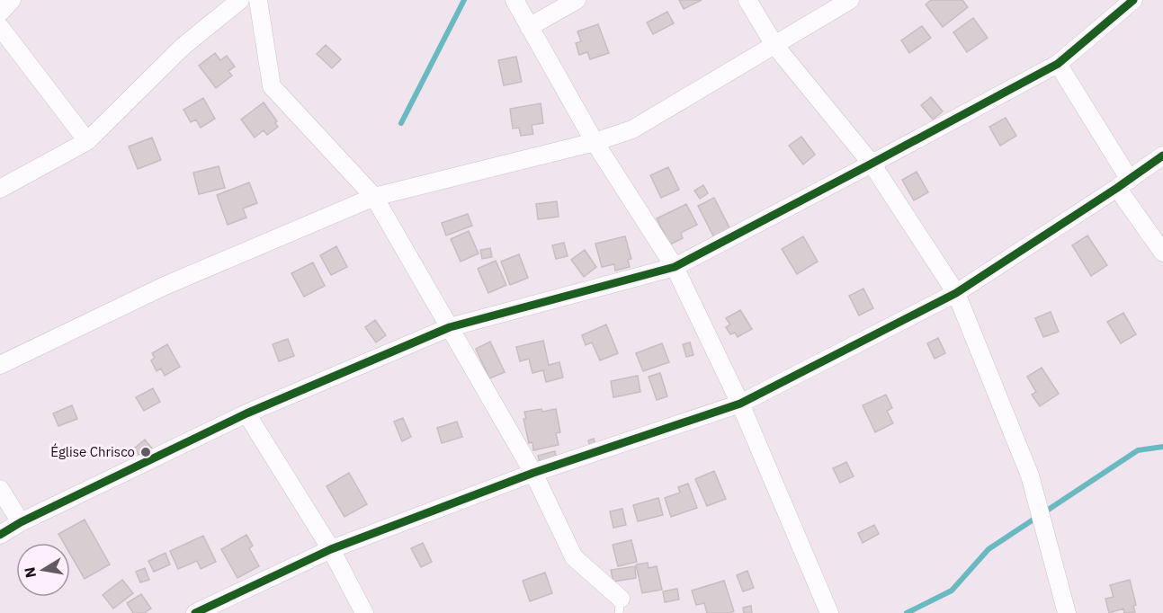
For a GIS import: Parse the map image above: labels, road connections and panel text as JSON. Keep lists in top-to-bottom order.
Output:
{
  "places": ["Église Chrisco"],
  "north": "left"
}
